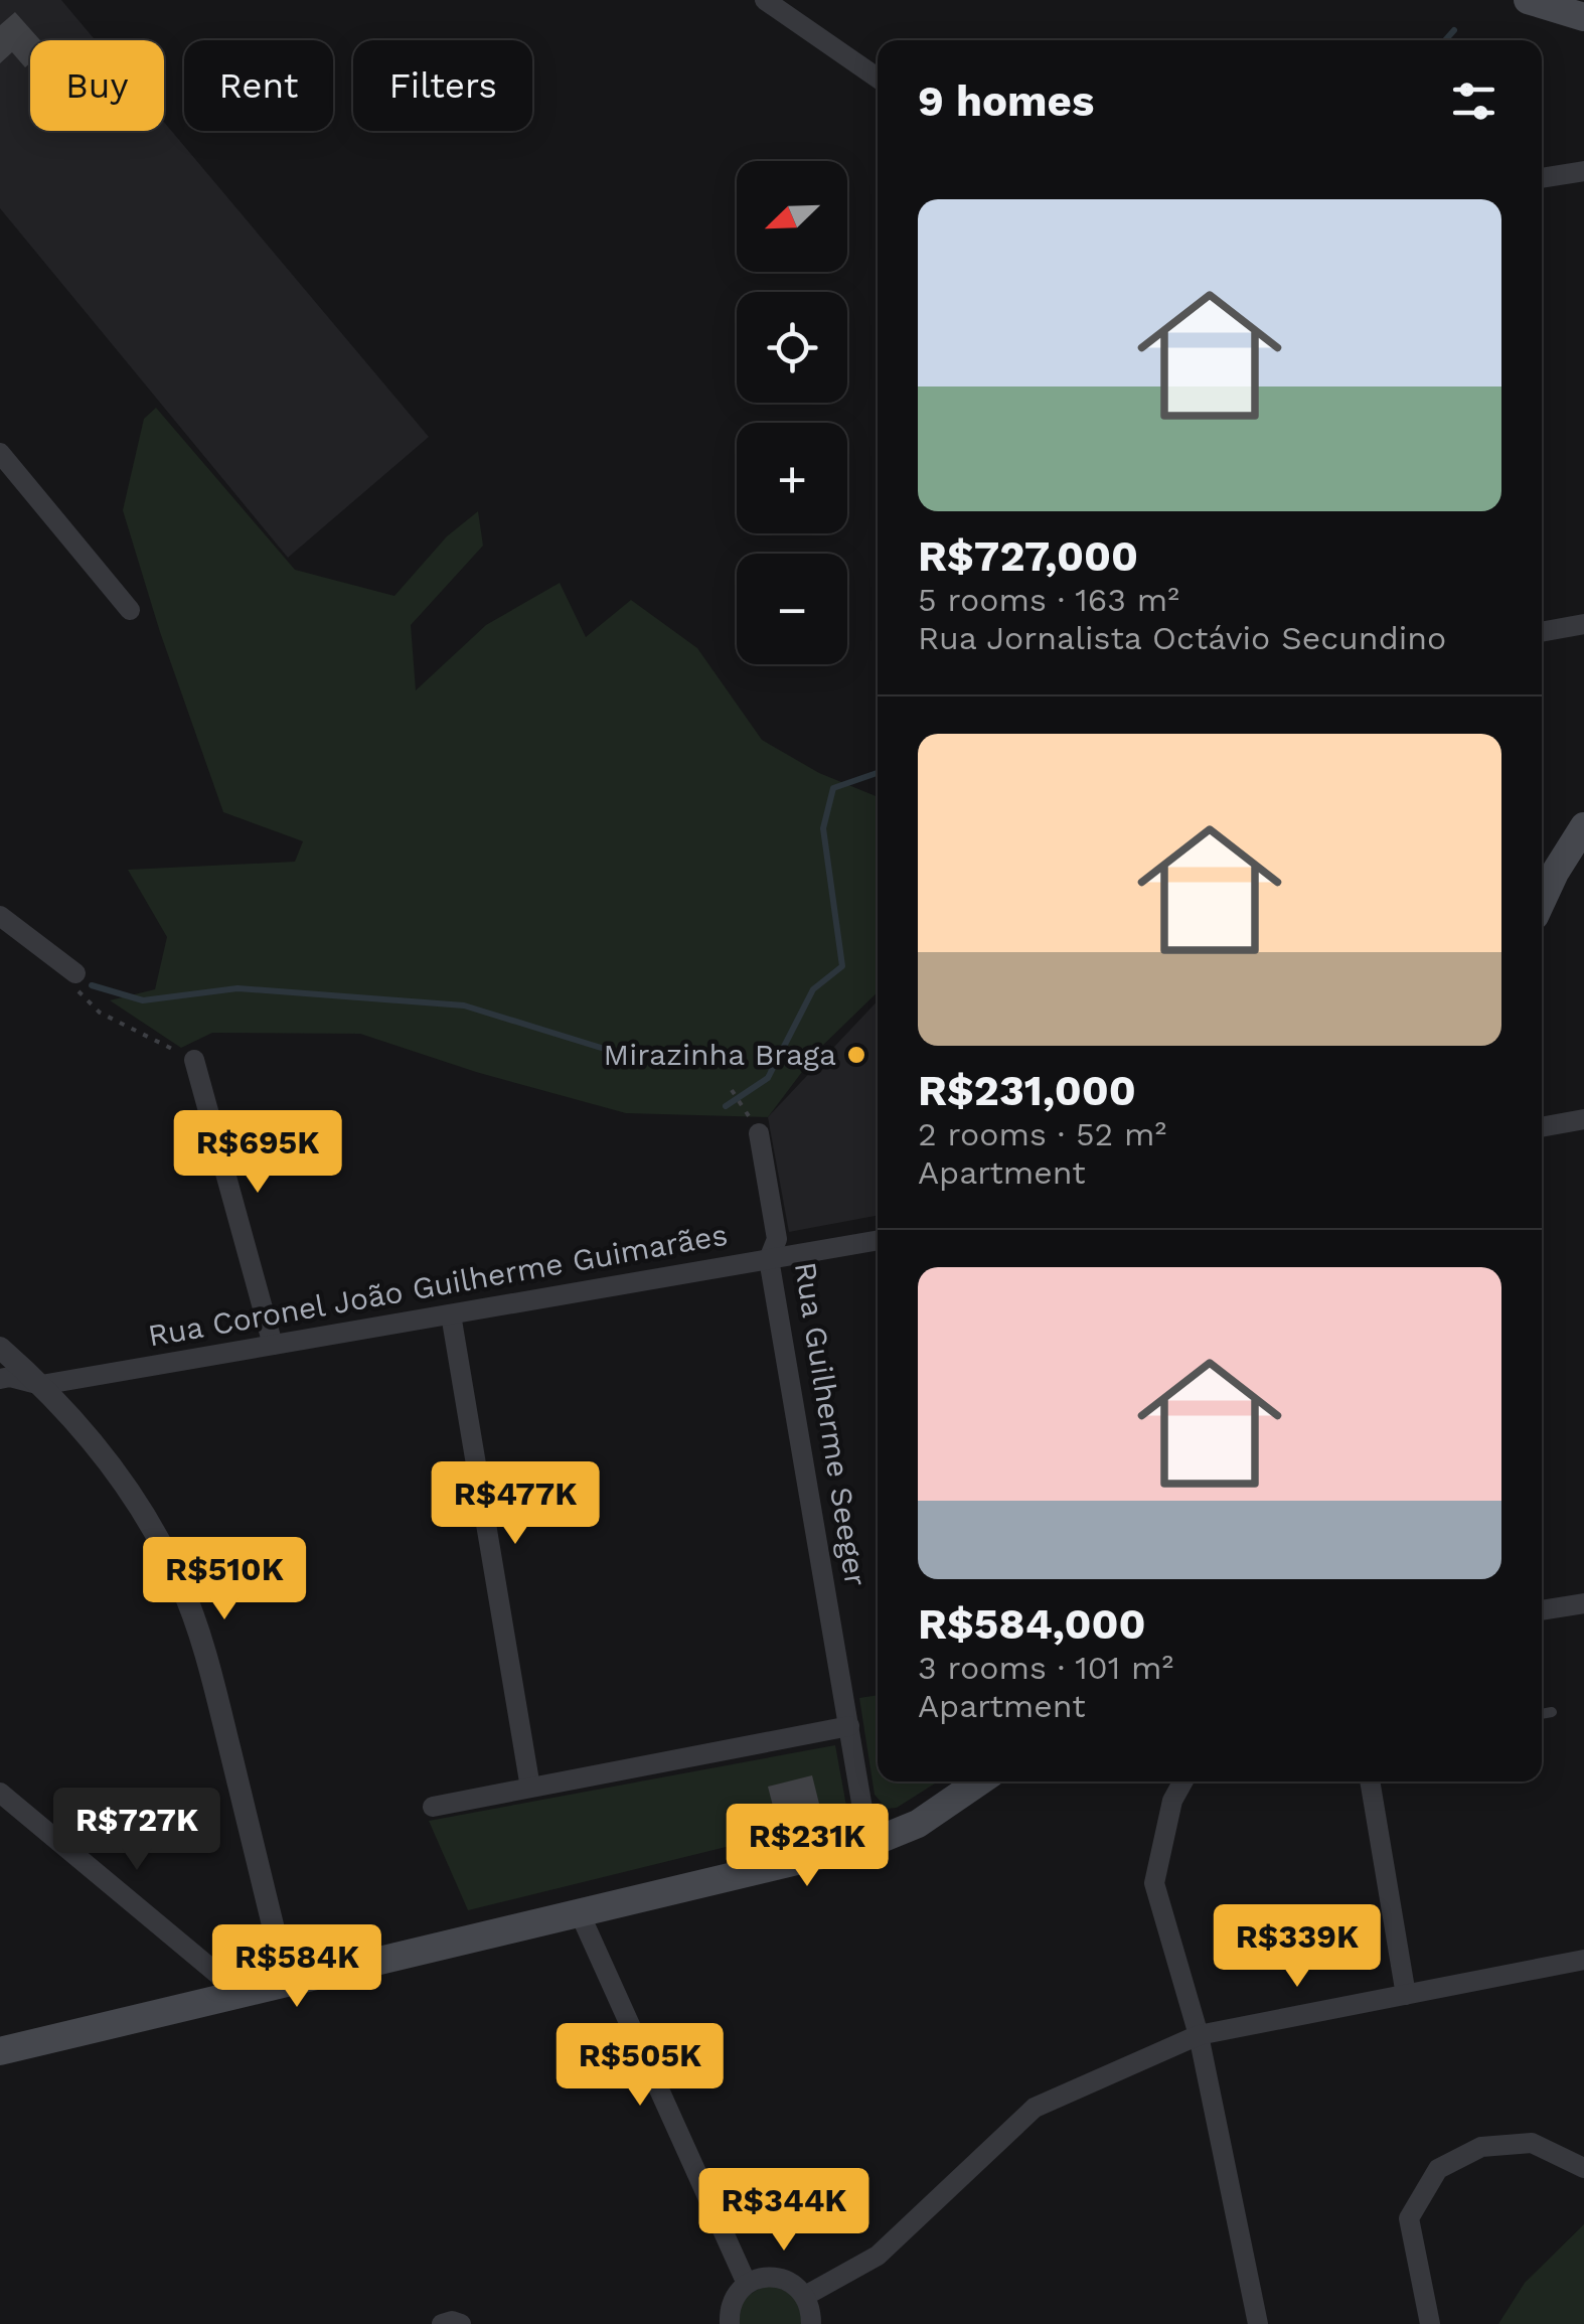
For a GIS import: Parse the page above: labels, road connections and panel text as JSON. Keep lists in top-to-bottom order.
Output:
{
  "streets": {
    "street": ["Rua Coronel João Guilherme Guimarães", "Rua Guilherme Seeger"]
  },
  "crossings": [
    ["Rua Coronel João Guilherme Guimarães", "Rua Guilherme Seeger"]
  ],
  "places": ["Mirazinha Braga"],
  "north": "bottom left",
  "page": {
    "chip": ["Buy", "Rent", "Filters"],
    "heading": "9 homes",
    "map_buttons": ["+", "−"],
    "list": [
      {
        "name": "R$727,000",
        "note": "5 rooms · 163 m² · Rua Jornalista Octávio Secundino"
      },
      {
        "name": "R$231,000",
        "note": "2 rooms · 52 m² · Apartment"
      },
      {
        "name": "R$584,000",
        "note": "3 rooms · 101 m² · Apartment"
      }
    ],
    "price": [
      "R$695K",
      "R$477K",
      "R$510K",
      "R$727K",
      "R$231K",
      "R$339K",
      "R$584K",
      "R$505K",
      "R$344K"
    ]
  }
}
